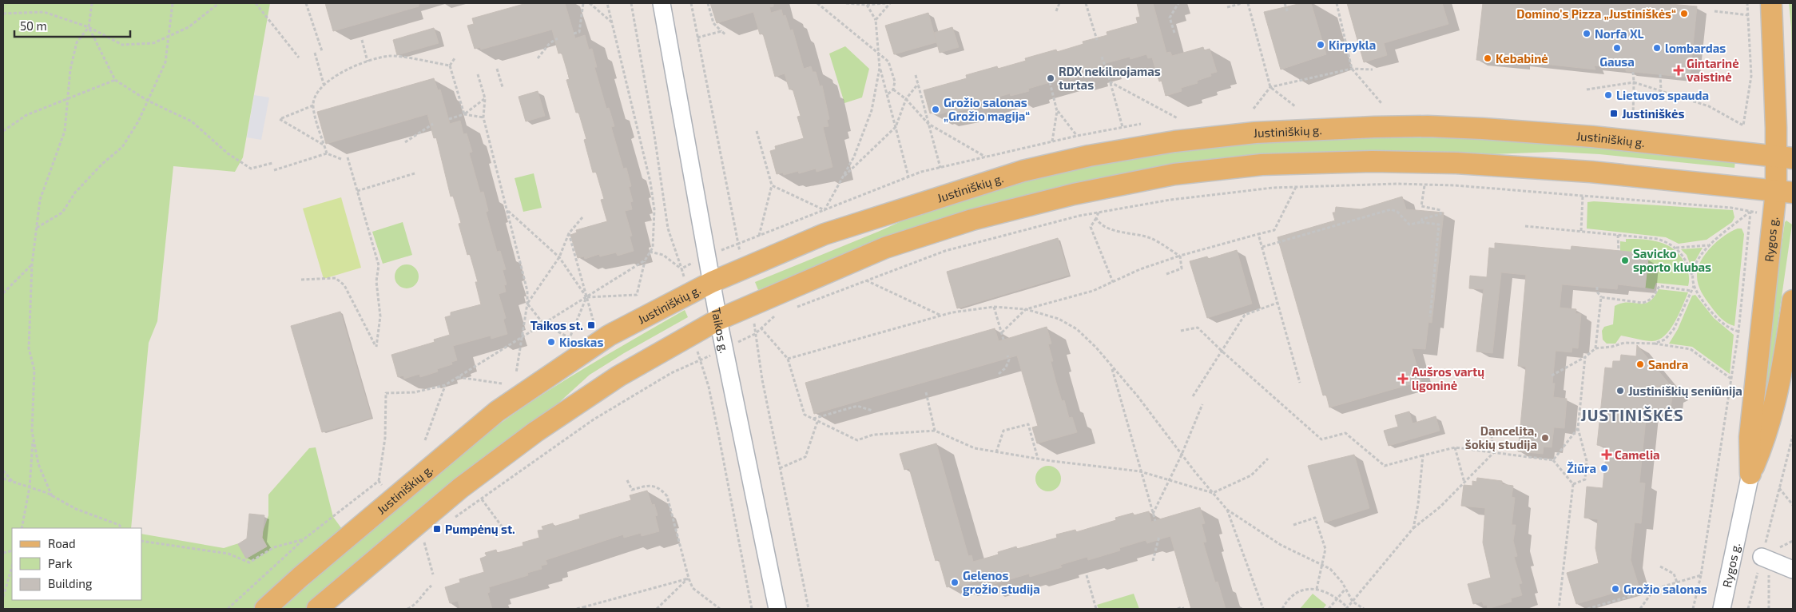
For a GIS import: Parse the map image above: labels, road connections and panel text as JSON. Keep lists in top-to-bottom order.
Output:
{
  "streets": {
    "main road": ["Justiniškių g.", "Rygos g."],
    "street": ["Taikos g."]
  },
  "crossings": [
    ["Justiniškių g.", "Rygos g."],
    ["Justiniškių g.", "Taikos g."]
  ],
  "districts": ["JUSTINIŠKĖS"],
  "places": {
    "other": [
      "Domino's Pizza „Justiniškės“",
      "Norfa XL",
      "Kirpykla",
      "Gausa",
      "lombardas",
      "Kebabinė",
      "RDX nekilnojamas turtas",
      "Lietuvos spauda",
      "Grožio salonas „Grožio magija“",
      "Savicko sporto klubas",
      "Kioskas",
      "Sandra",
      "Justiniškių seniūnija",
      "Dancelita, šokių studija",
      "Žiūra",
      "Gelenos grožio studija",
      "Grožio salonas"
    ],
    "health": ["Gintarinė vaistinė", "Aušros vartų ligoninė", "Camelia"],
    "transit": ["Justiniškės", "Taikos st.", "Pumpėnų st."]
  },
  "legend": ["Road", "Park", "Building"],
  "scale_bar": "50 m"
}
